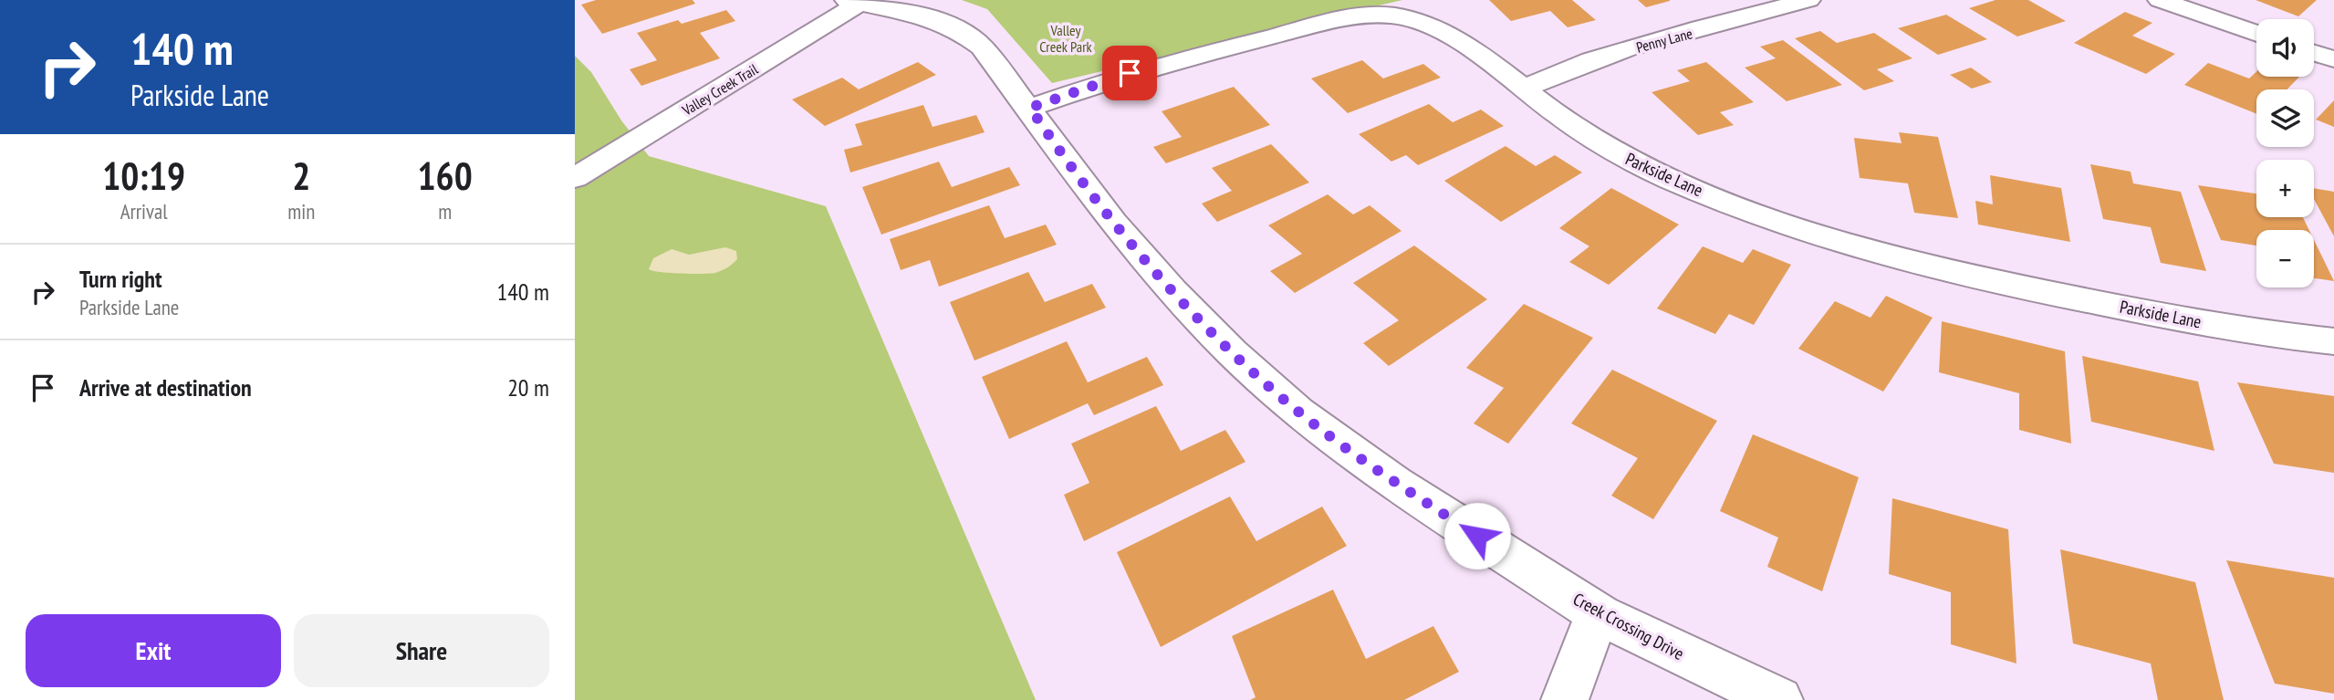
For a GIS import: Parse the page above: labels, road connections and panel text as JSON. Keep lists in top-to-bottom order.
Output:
{
  "streets": {
    "street": [
      "Penny Lane",
      "Valley Creek Trail",
      "Parkside Lane",
      "Creek Crossing Drive"
    ]
  },
  "crossings": [
    ["Penny Lane", "Parkside Lane"],
    ["Valley Creek Trail", "Creek Crossing Drive"],
    ["Parkside Lane", "Creek Crossing Drive"]
  ],
  "parks": ["Valley Creek Park"],
  "page": {
    "turn": ["140 m", "Parkside Lane"],
    "map_buttons": ["+", "−"],
    "eta": [
      "10:19",
      "Arrival",
      "2",
      "min",
      "160",
      "m"
    ],
    "list": [
      {
        "name": "Turn right",
        "note": "Parkside Lane",
        "value": "140 m"
      },
      {
        "name": "Arrive at destination",
        "value": "20 m"
      }
    ],
    "buttons": ["Exit", "Share"]
  }
}
